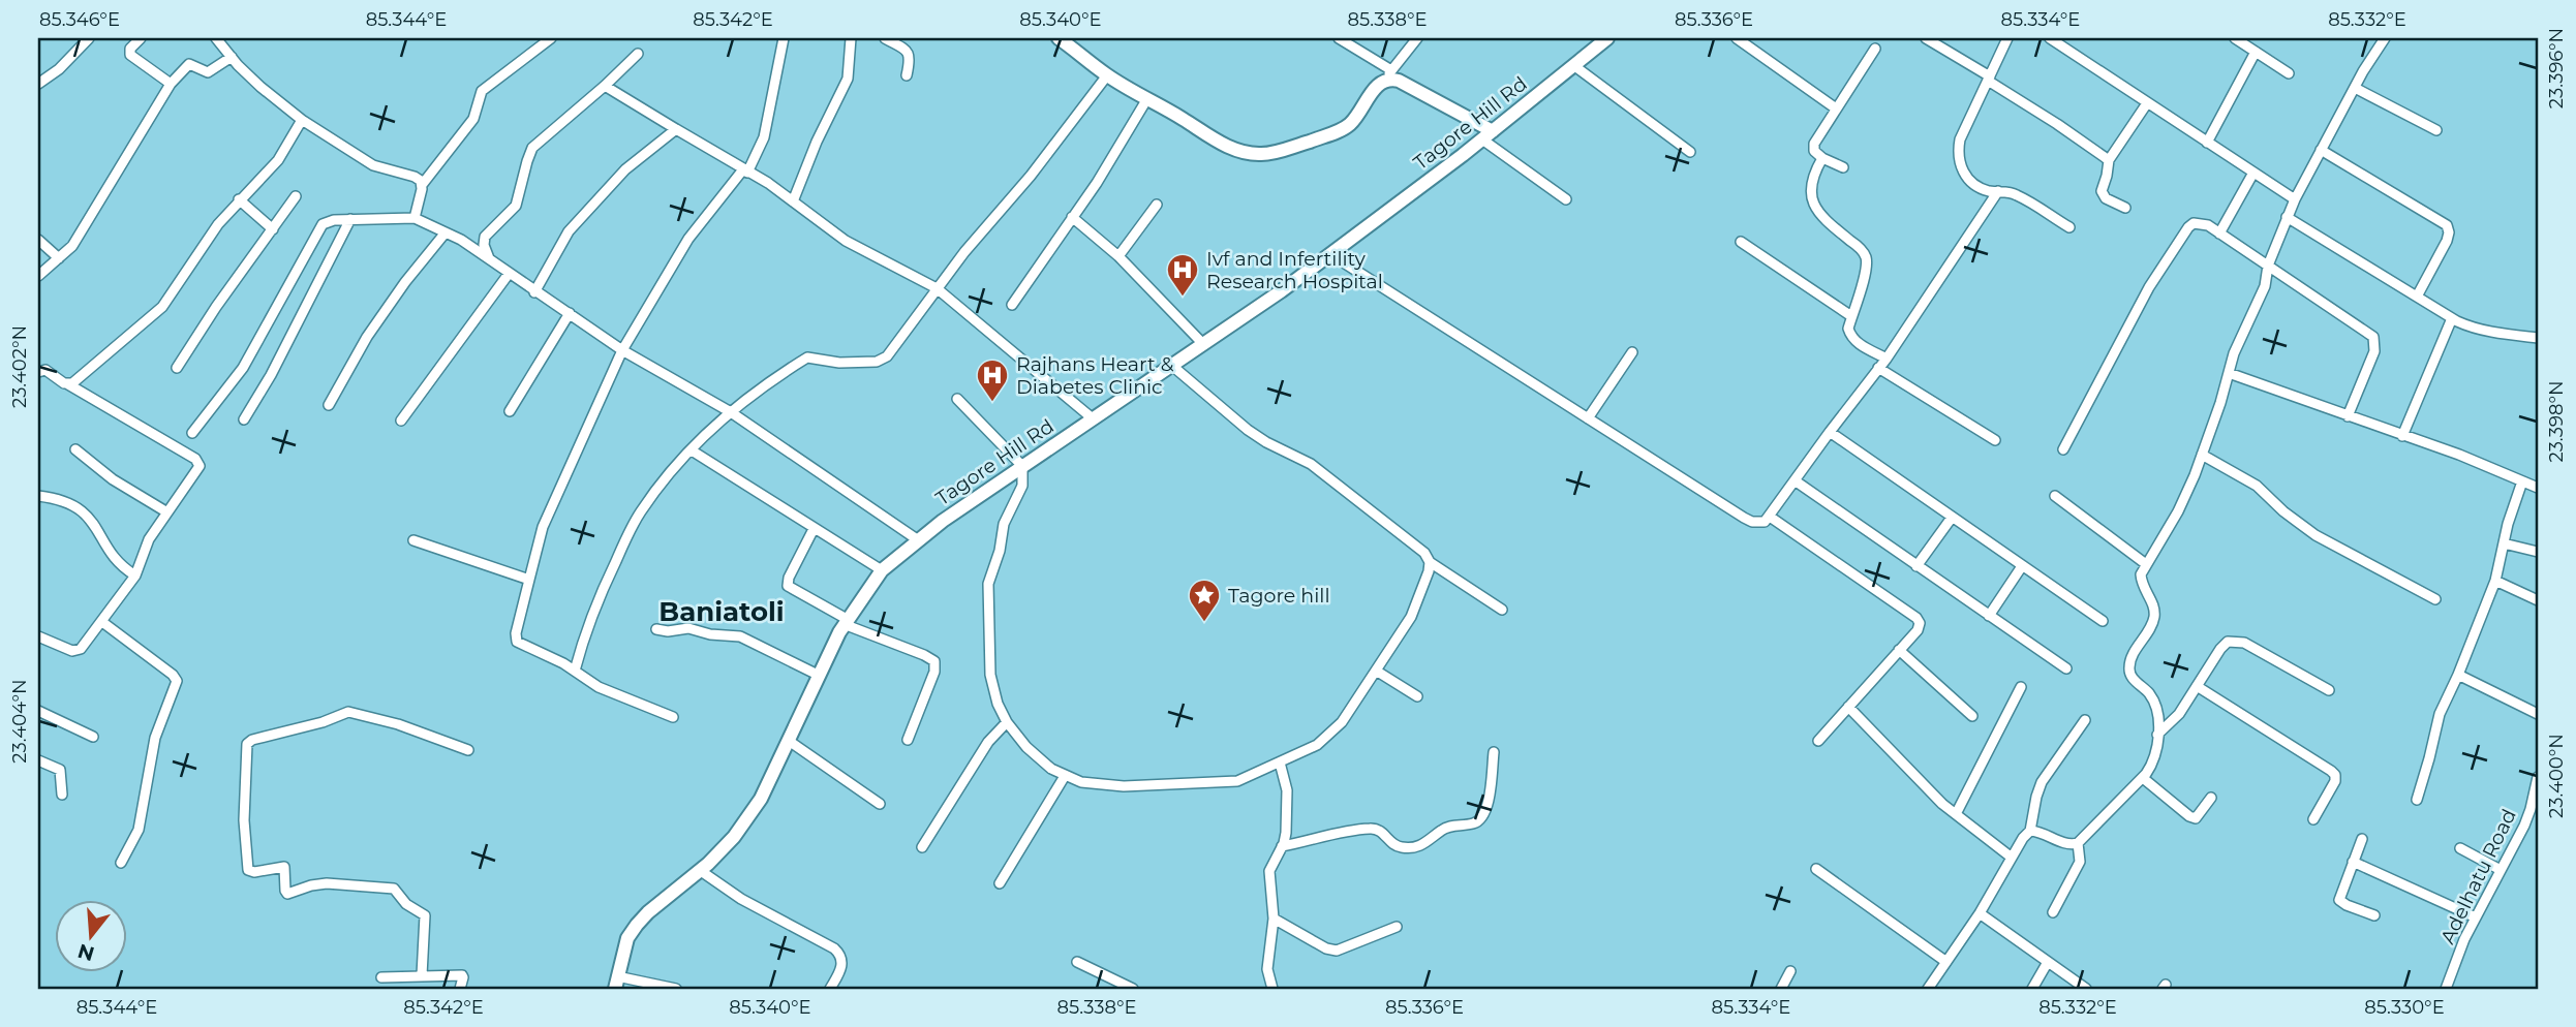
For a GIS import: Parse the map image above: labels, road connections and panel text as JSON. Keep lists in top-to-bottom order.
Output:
{
  "streets": {
    "main road": ["Tagore Hill Rd"],
    "street": ["Adelhatu Road"]
  },
  "districts": ["Baniatoli"],
  "places": {
    "hospital": ["Ivf and Infertility Research Hospital", "Rajhans Heart & Diabetes Clinic"],
    "place": ["Tagore hill"]
  },
  "north": "bottom",
  "coordinates": [
    "85.346°E",
    "85.344°E",
    "85.342°E",
    "85.340°E",
    "85.338°E",
    "85.336°E",
    "85.334°E",
    "85.332°E",
    "23.396°N",
    "23.402°N",
    "23.398°N",
    "23.404°N",
    "23.400°N",
    "85.330°E"
  ]
}
